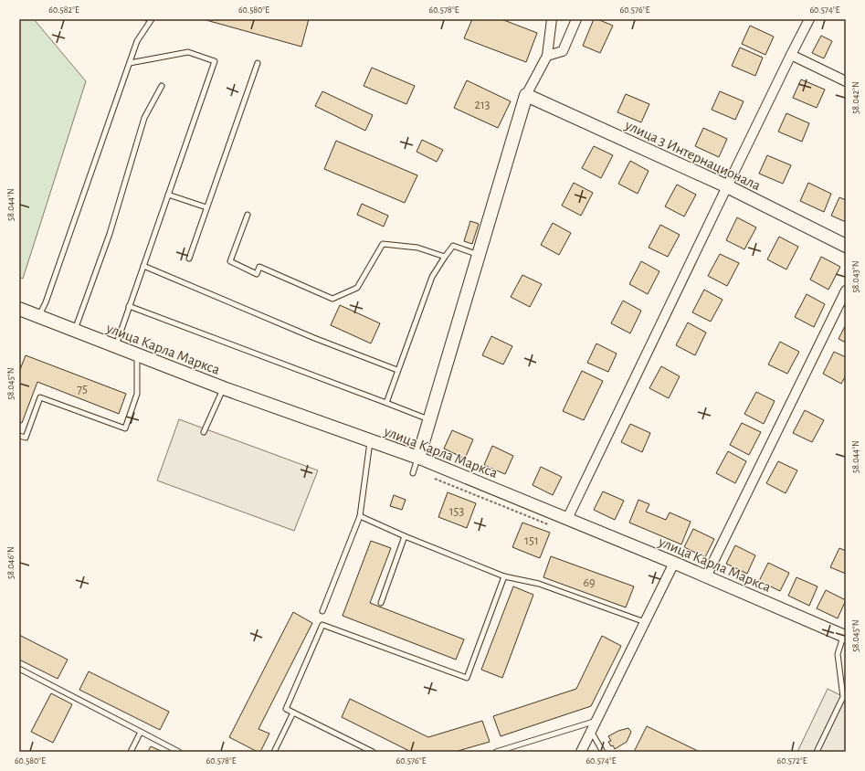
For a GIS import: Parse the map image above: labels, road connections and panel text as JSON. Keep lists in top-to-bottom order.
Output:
{
  "streets": {
    "main road": ["улица 3 Интернационала", "улица Карла Маркса"]
  },
  "house_numbers": [
    "213",
    "75",
    "153",
    "151",
    "69"
  ],
  "coordinates": [
    "60.582°E",
    "60.580°E",
    "60.578°E",
    "60.576°E",
    "60.574°E",
    "58.042°N",
    "58.044°N",
    "58.043°N",
    "58.045°N",
    "58.046°N",
    "60.572°E"
  ]
}
